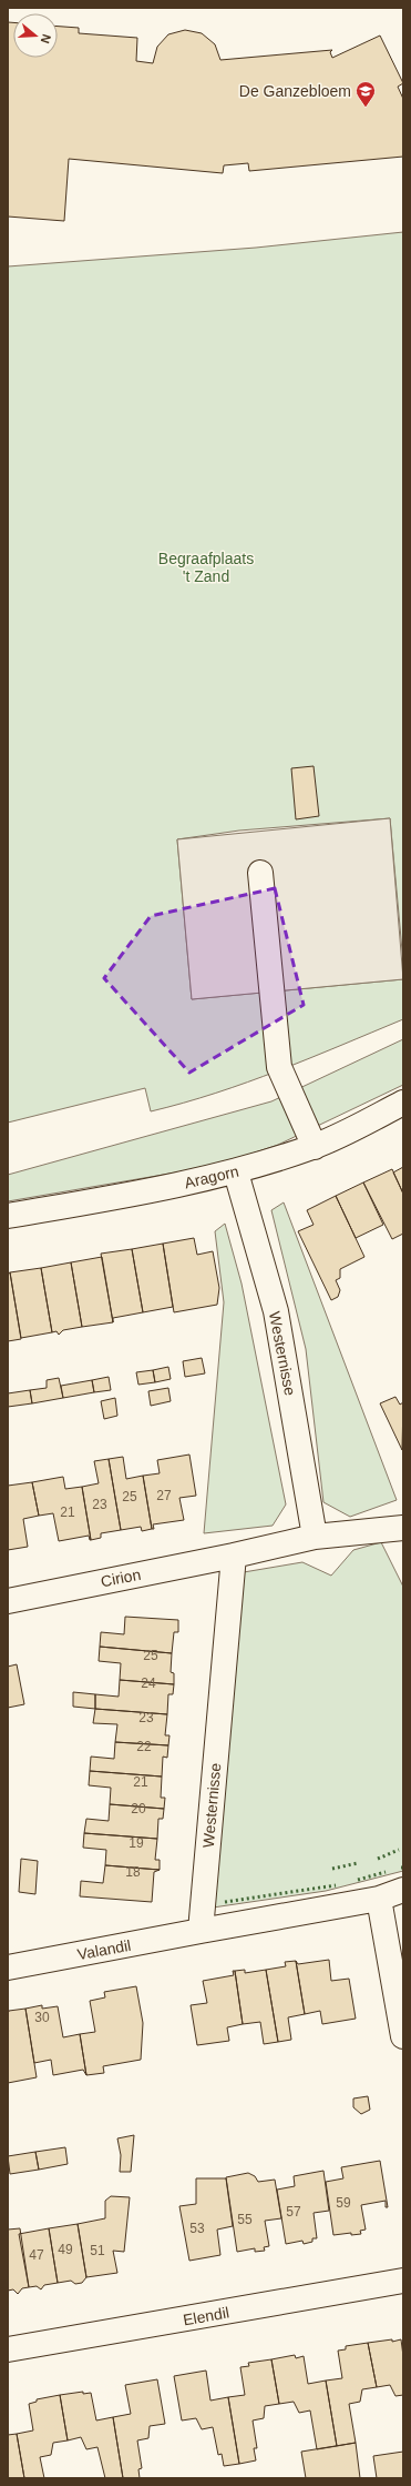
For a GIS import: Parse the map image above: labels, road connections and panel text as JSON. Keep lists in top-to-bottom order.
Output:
{
  "streets": {
    "street": [
      "Aragorn",
      "Westernisse",
      "Cirion",
      "Valandil",
      "Elendil"
    ]
  },
  "crossings": [
    ["Aragorn", "Westernisse"],
    ["Westernisse", "Cirion"],
    ["Westernisse", "Valandil"]
  ],
  "parks": ["Begraafplaats 't Zand"],
  "places": {
    "school or university": ["De Ganzebloem"]
  },
  "house_numbers": [
    "27",
    "25",
    "23",
    "21",
    "25",
    "24",
    "23",
    "22",
    "21",
    "20",
    "19",
    "18",
    "30",
    "59",
    "57",
    "55",
    "53",
    "49",
    "51",
    "47"
  ],
  "north": "right"
}
